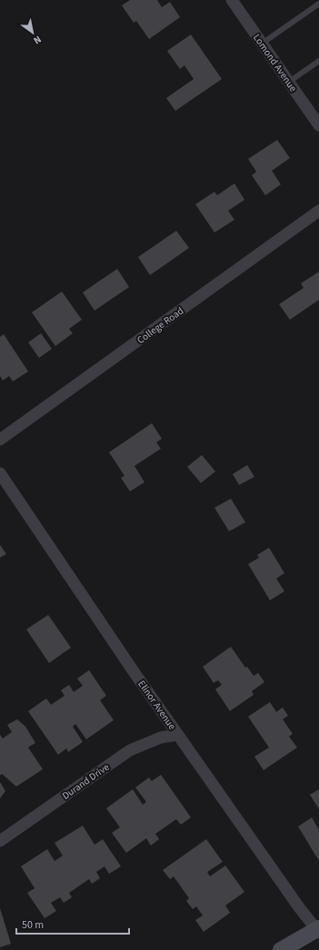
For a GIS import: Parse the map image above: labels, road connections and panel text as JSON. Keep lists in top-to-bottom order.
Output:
{
  "streets": {
    "street": [
      "Lomond Avenue",
      "College Road",
      "Elinor Avenue",
      "Durand Drive"
    ]
  },
  "crossings": [
    ["Elinor Avenue", "Durand Drive"]
  ],
  "scale_bar": "50 m",
  "north": "bottom right"
}
